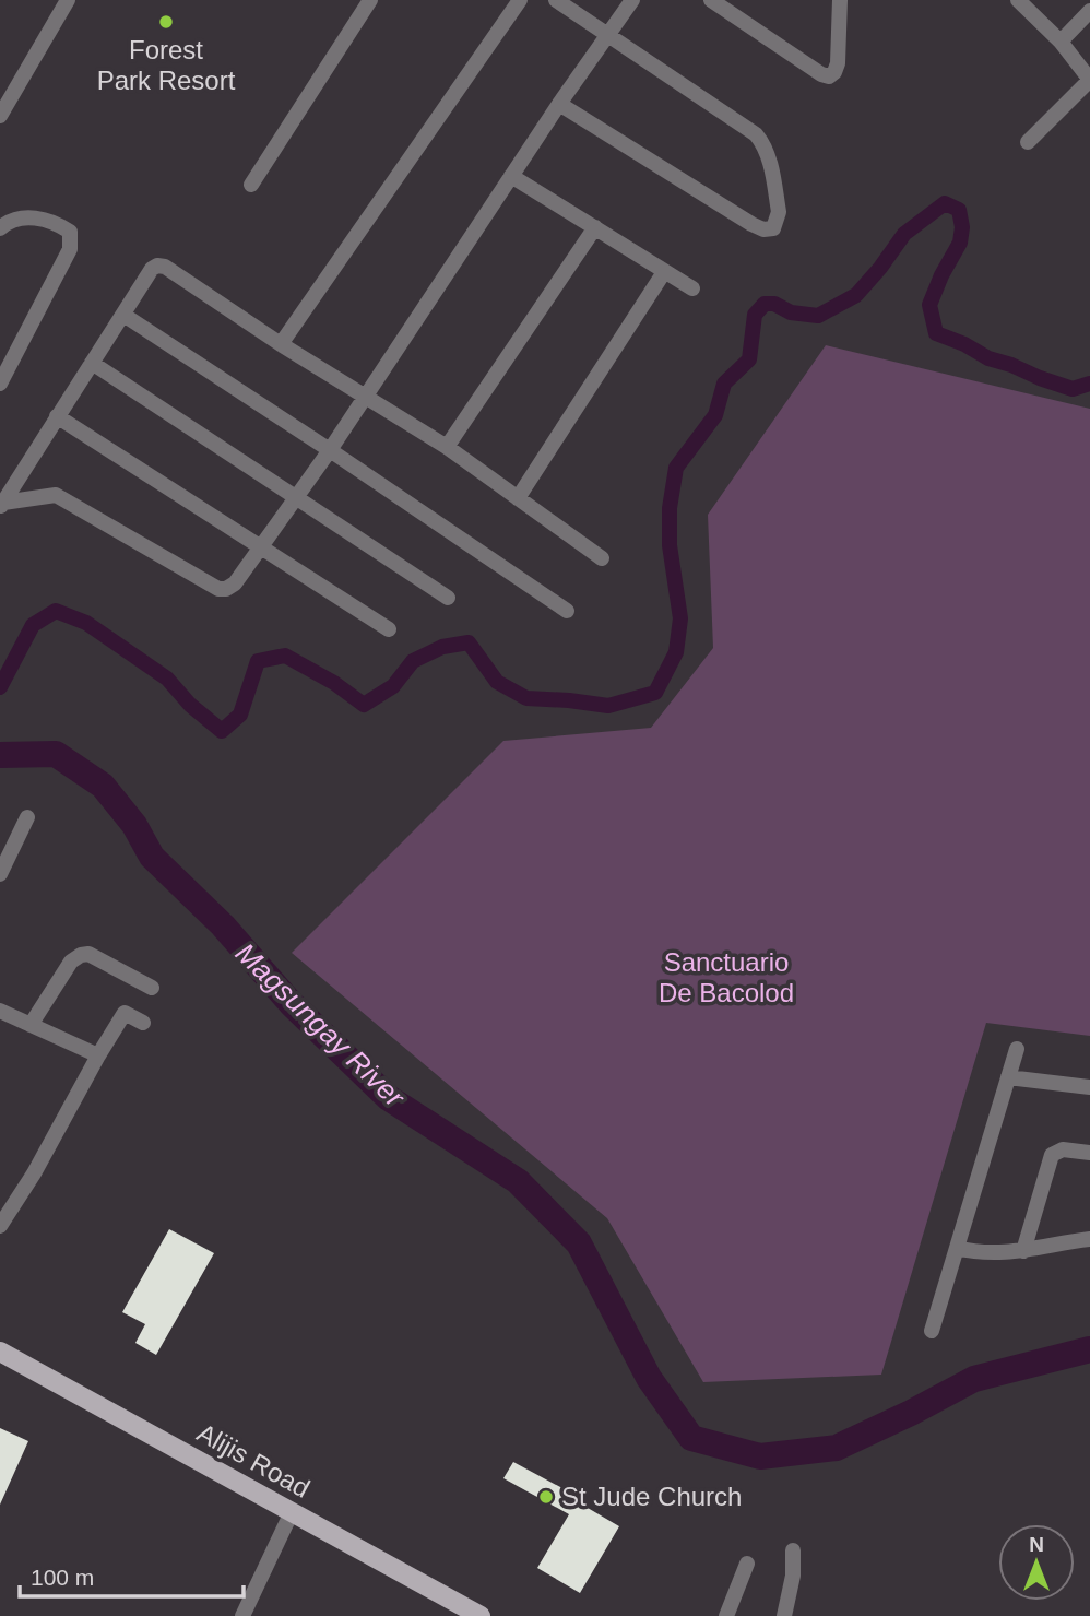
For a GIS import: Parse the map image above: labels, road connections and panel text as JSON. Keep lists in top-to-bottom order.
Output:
{
  "streets": {
    "main road": ["Alijis Road"]
  },
  "water": ["Magsungay River"],
  "parks": ["Sanctuario De Bacolod"],
  "places": ["Forest Park Resort", "St Jude Church"],
  "scale_bar": "100 m",
  "north": "top"
}
